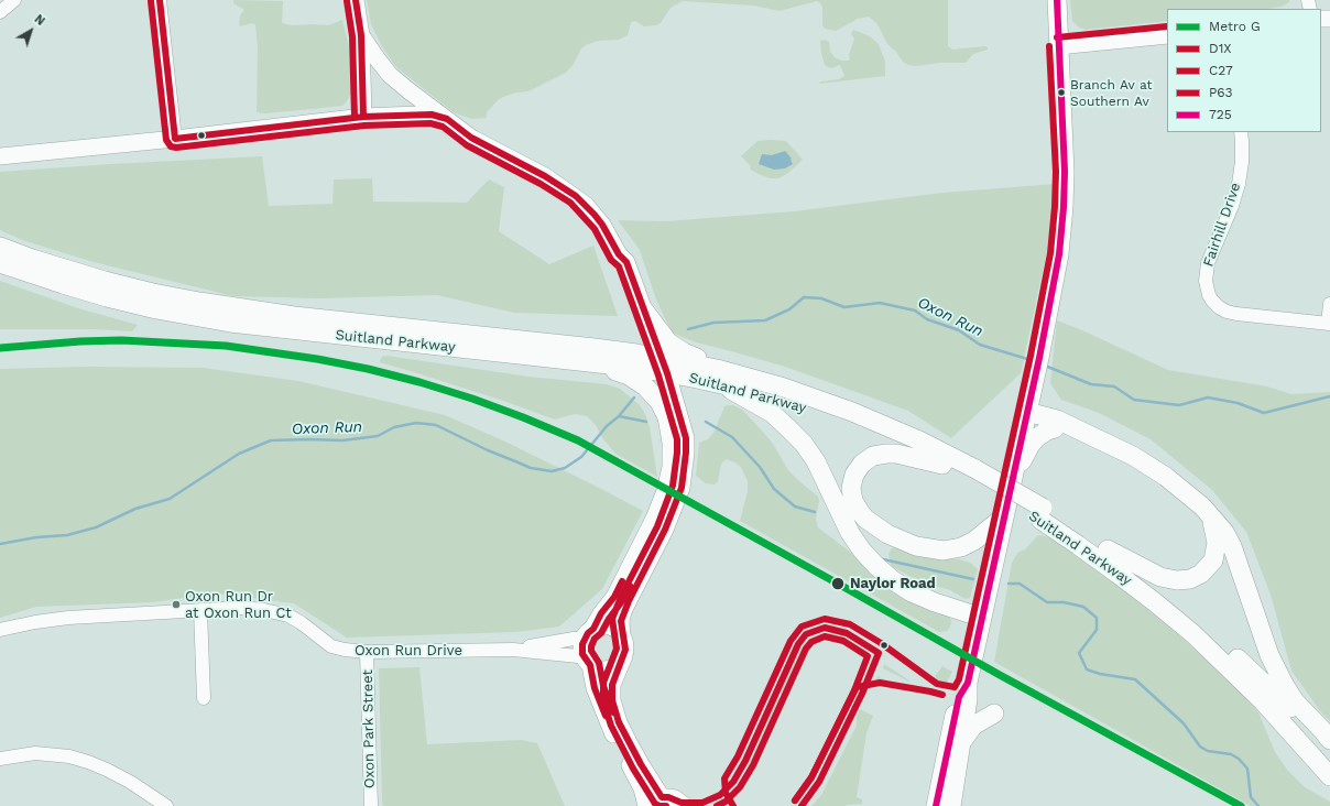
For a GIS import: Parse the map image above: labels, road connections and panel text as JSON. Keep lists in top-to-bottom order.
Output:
{
  "streets": {
    "highway": ["Suitland Parkway"],
    "street": ["Fairhill Drive", "Oxon Run Drive", "Oxon Park Street"]
  },
  "crossings": [
    ["Oxon Run Drive", "Oxon Park Street"]
  ],
  "water": ["Oxon Run"],
  "places": ["Branch Av at Southern Av", "Naylor Road", "Oxon Run Dr at Oxon Run Ct"],
  "lines": [
    "transit line D1X",
    "transit line 725",
    "transit line C27",
    "transit line P63",
    "metro line G"
  ],
  "legend": [
    "Metro G",
    "D1X",
    "C27",
    "P63",
    "725"
  ],
  "north": "top right"
}
